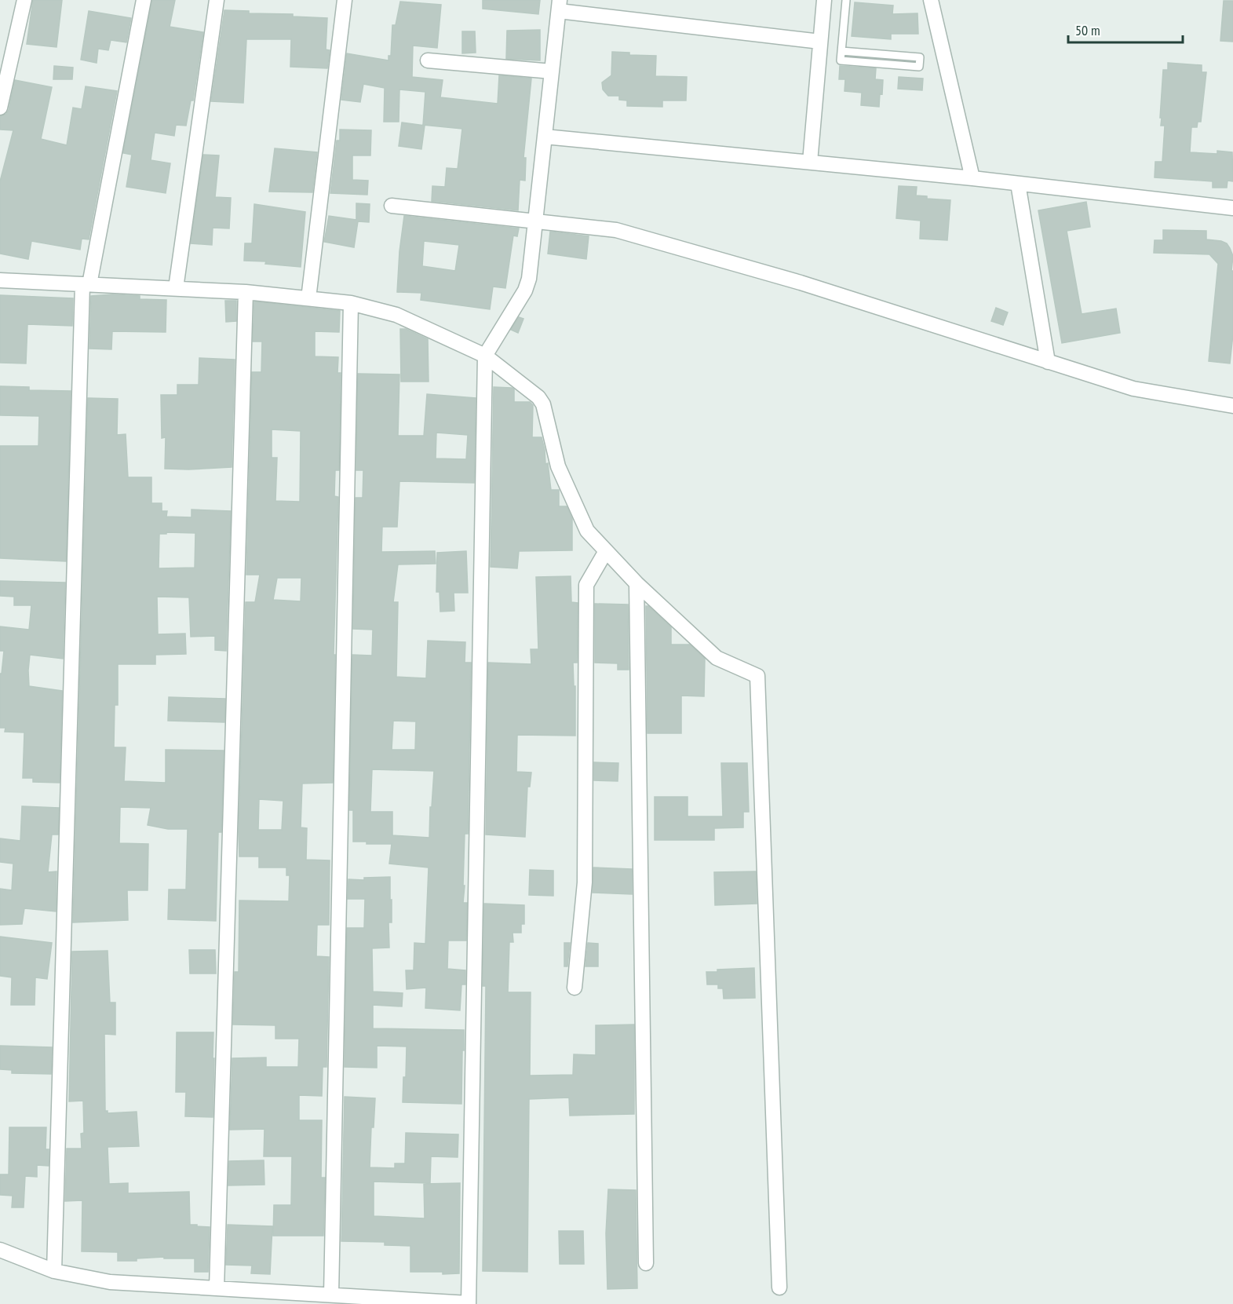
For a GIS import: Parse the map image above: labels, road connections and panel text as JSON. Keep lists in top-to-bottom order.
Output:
{
  "scale_bar": "50 m"
}
